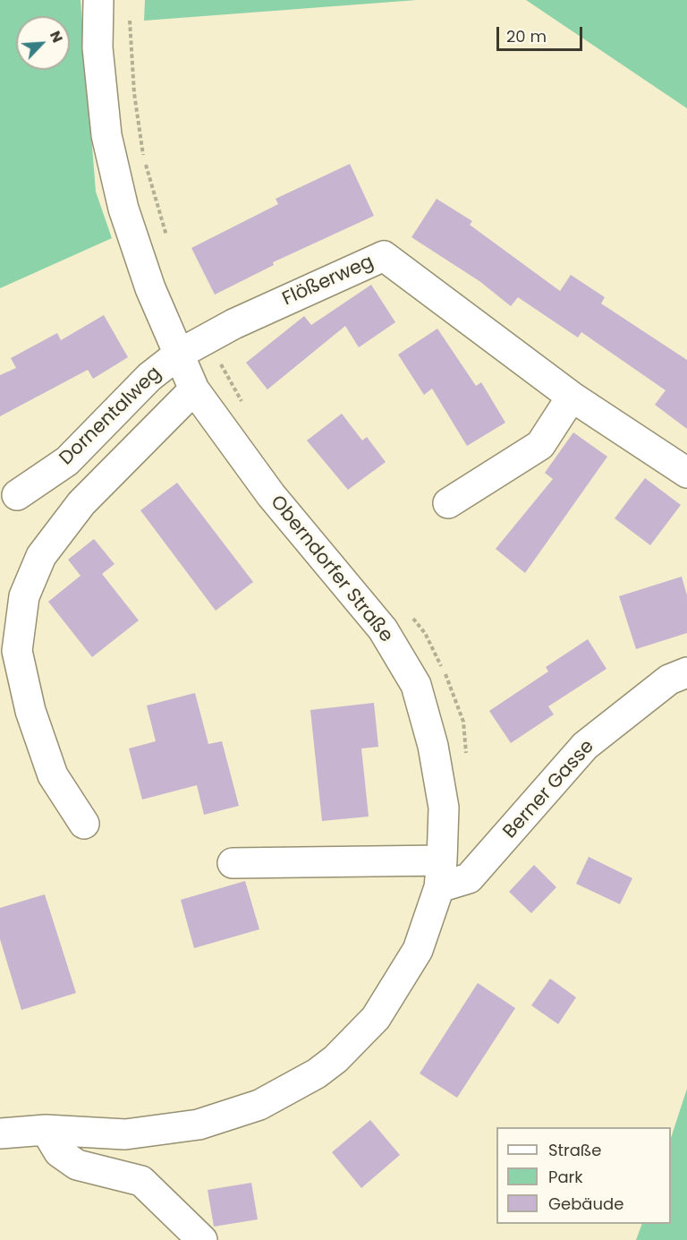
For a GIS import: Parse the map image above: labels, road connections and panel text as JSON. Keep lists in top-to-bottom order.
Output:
{
  "streets": {
    "street": [
      "Flößerweg",
      "Dornentalweg",
      "Oberndorfer Straße",
      "Berner Gasse"
    ]
  },
  "crossings": [
    ["Flößerweg", "Dornentalweg"],
    ["Flößerweg", "Oberndorfer Straße"],
    ["Dornentalweg", "Oberndorfer Straße"],
    ["Oberndorfer Straße", "Berner Gasse"]
  ],
  "legend": ["Straße", "Park", "Gebäude"],
  "scale_bar": "20 m",
  "north": "top right"
}
